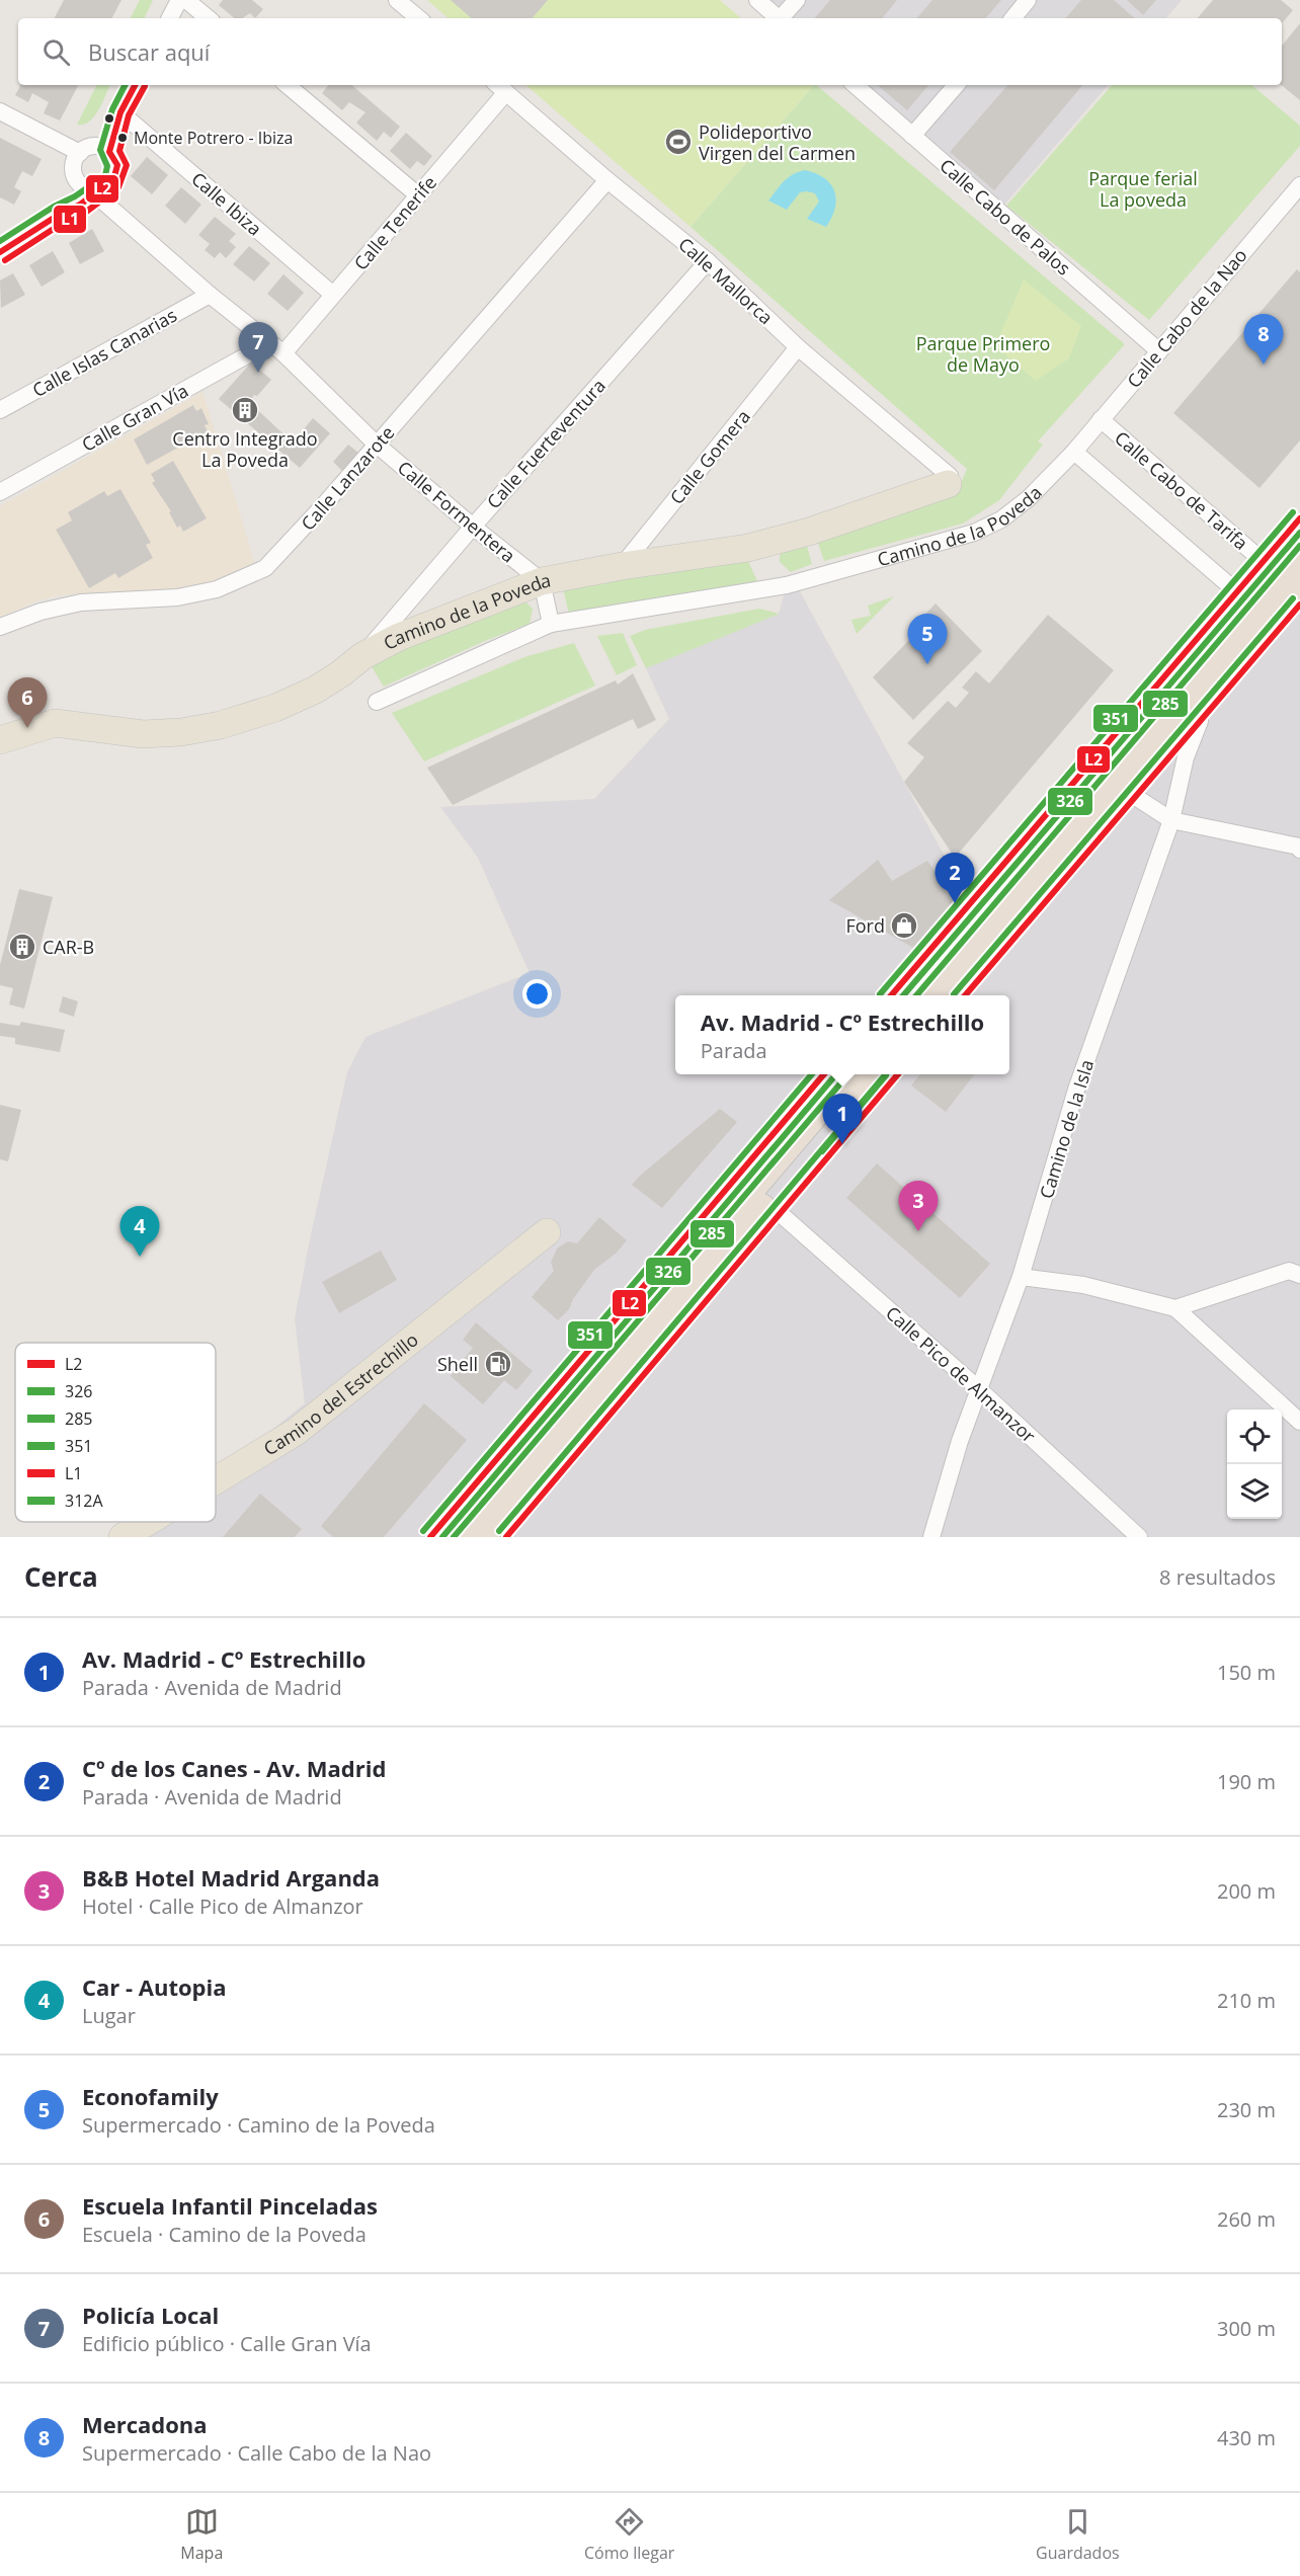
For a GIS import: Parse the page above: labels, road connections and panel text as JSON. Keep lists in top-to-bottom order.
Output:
{
  "streets": {
    "main road": ["Camino de la Poveda", "Camino del Estrechillo"],
    "street": [
      "Calle Ibiza",
      "Calle Cabo de Palos",
      "Calle Tenerife",
      "Calle Mallorca",
      "Calle Cabo de la Nao",
      "Calle Islas Canarias",
      "Calle Gran Vía",
      "Calle Fuerteventura",
      "Calle Gomera",
      "Calle Lanzarote",
      "Calle Cabo de Tarifa",
      "Calle Formentera",
      "Camino de la Isla",
      "Calle Pico de Almanzor"
    ]
  },
  "crossings": [
    ["Calle Ibiza", "Calle Tenerife"],
    ["Calle Cabo de Palos", "Calle Cabo de la Nao"],
    ["Calle Tenerife", "Calle Mallorca"],
    ["Calle Tenerife", "Calle Formentera"],
    ["Calle Mallorca", "Calle Fuerteventura"],
    ["Calle Mallorca", "Calle Gomera"],
    ["Calle Mallorca", "Calle Lanzarote"],
    ["Calle Mallorca", "Camino de la Poveda"],
    ["Calle Cabo de la Nao", "Calle Cabo de Tarifa"],
    ["Calle Cabo de la Nao", "Camino de la Poveda"],
    ["Calle Islas Canarias", "Calle Formentera"],
    ["Calle Gran Vía", "Calle Formentera"],
    ["Calle Fuerteventura", "Calle Formentera"],
    ["Calle Fuerteventura", "Camino de la Poveda"],
    ["Calle Gomera", "Camino de la Poveda"],
    ["Calle Lanzarote", "Calle Formentera"],
    ["Calle Formentera", "Camino de la Poveda"],
    ["Camino de la Isla", "Calle Pico de Almanzor"]
  ],
  "parks": ["Parque ferial La poveda", "Parque Primero de Mayo"],
  "places": {
    "other": ["Monte Potrero - Ibiza"],
    "sports": ["Polideportivo Virgen del Carmen"],
    "building": ["Centro Integrado La Poveda", "CAR-B"],
    "shop": ["Ford"],
    "fuel station": ["Shell"]
  },
  "lines": [
    "transit line L2",
    "transit line 312A",
    "transit line L1",
    "transit line 351",
    "transit line 326",
    "transit line 285"
  ],
  "legend": [
    "L2",
    "326",
    "285",
    "351",
    "L1",
    "312A"
  ],
  "page": {
    "search": "Buscar aquí",
    "pins": [
      "8",
      "7",
      "5",
      "6",
      "2",
      "1",
      "3",
      "4"
    ],
    "popup": ["Av. Madrid - Cº Estrechillo", "Parada"],
    "heading": ["Cerca", "8 resultados"],
    "list": [
      {
        "mark": "1",
        "name": "Av. Madrid - Cº Estrechillo",
        "note": "Parada · Avenida de Madrid",
        "value": "150 m"
      },
      {
        "mark": "2",
        "name": "Cº de los Canes - Av. Madrid",
        "note": "Parada · Avenida de Madrid",
        "value": "190 m"
      },
      {
        "mark": "3",
        "name": "B&B Hotel Madrid Arganda",
        "note": "Hotel · Calle Pico de Almanzor",
        "value": "200 m"
      },
      {
        "mark": "4",
        "name": "Car - Autopia",
        "note": "Lugar",
        "value": "210 m"
      },
      {
        "mark": "5",
        "name": "Econofamily",
        "note": "Supermercado · Camino de la Poveda",
        "value": "230 m"
      },
      {
        "mark": "6",
        "name": "Escuela Infantil Pinceladas",
        "note": "Escuela · Camino de la Poveda",
        "value": "260 m"
      },
      {
        "mark": "7",
        "name": "Policía Local",
        "note": "Edificio público · Calle Gran Vía",
        "value": "300 m"
      },
      {
        "mark": "8",
        "name": "Mercadona",
        "note": "Supermercado · Calle Cabo de la Nao",
        "value": "430 m"
      }
    ],
    "nav": ["Mapa", "Cómo llegar", "Guardados"]
  }
}
